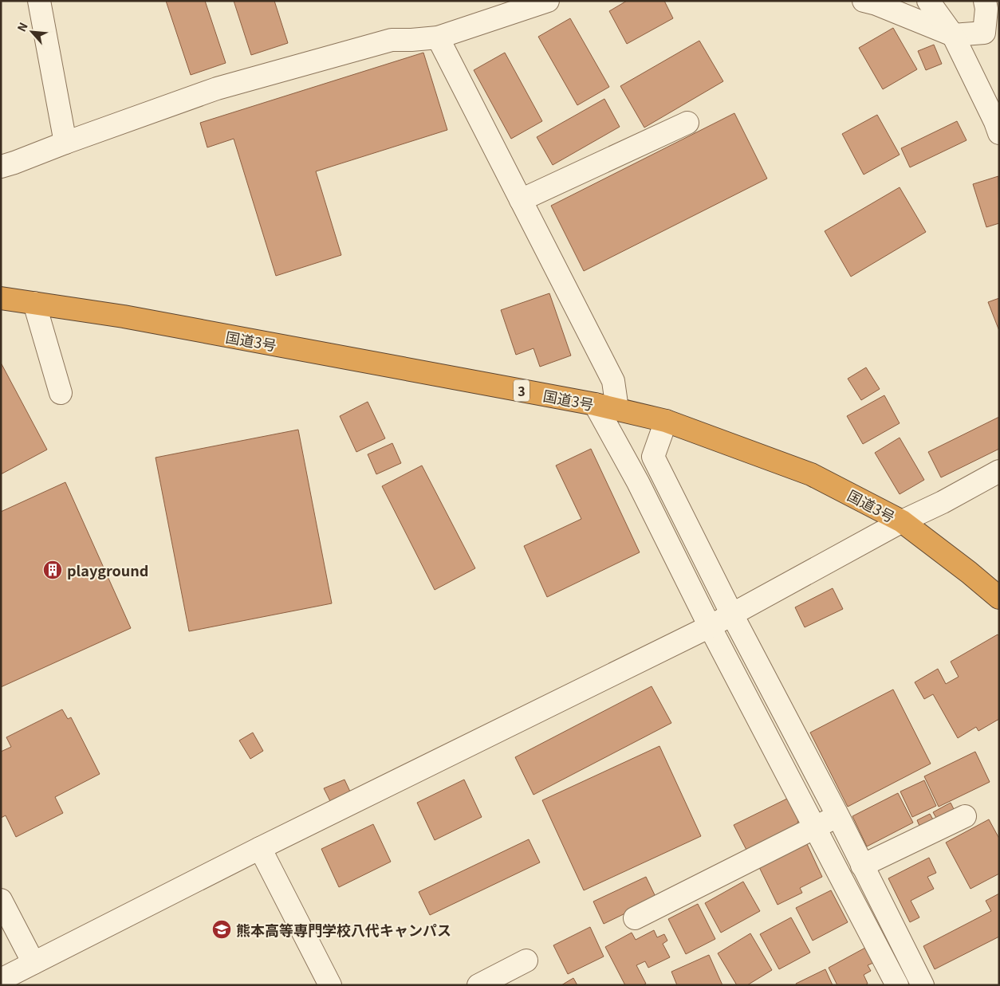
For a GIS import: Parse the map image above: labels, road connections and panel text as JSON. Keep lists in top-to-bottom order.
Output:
{
  "streets": {
    "highway": ["国道3号", "3"]
  },
  "places": {
    "building": ["playground"],
    "school or university": ["熊本高等専門学校八代キャンパス"]
  },
  "north": "top left"
}
